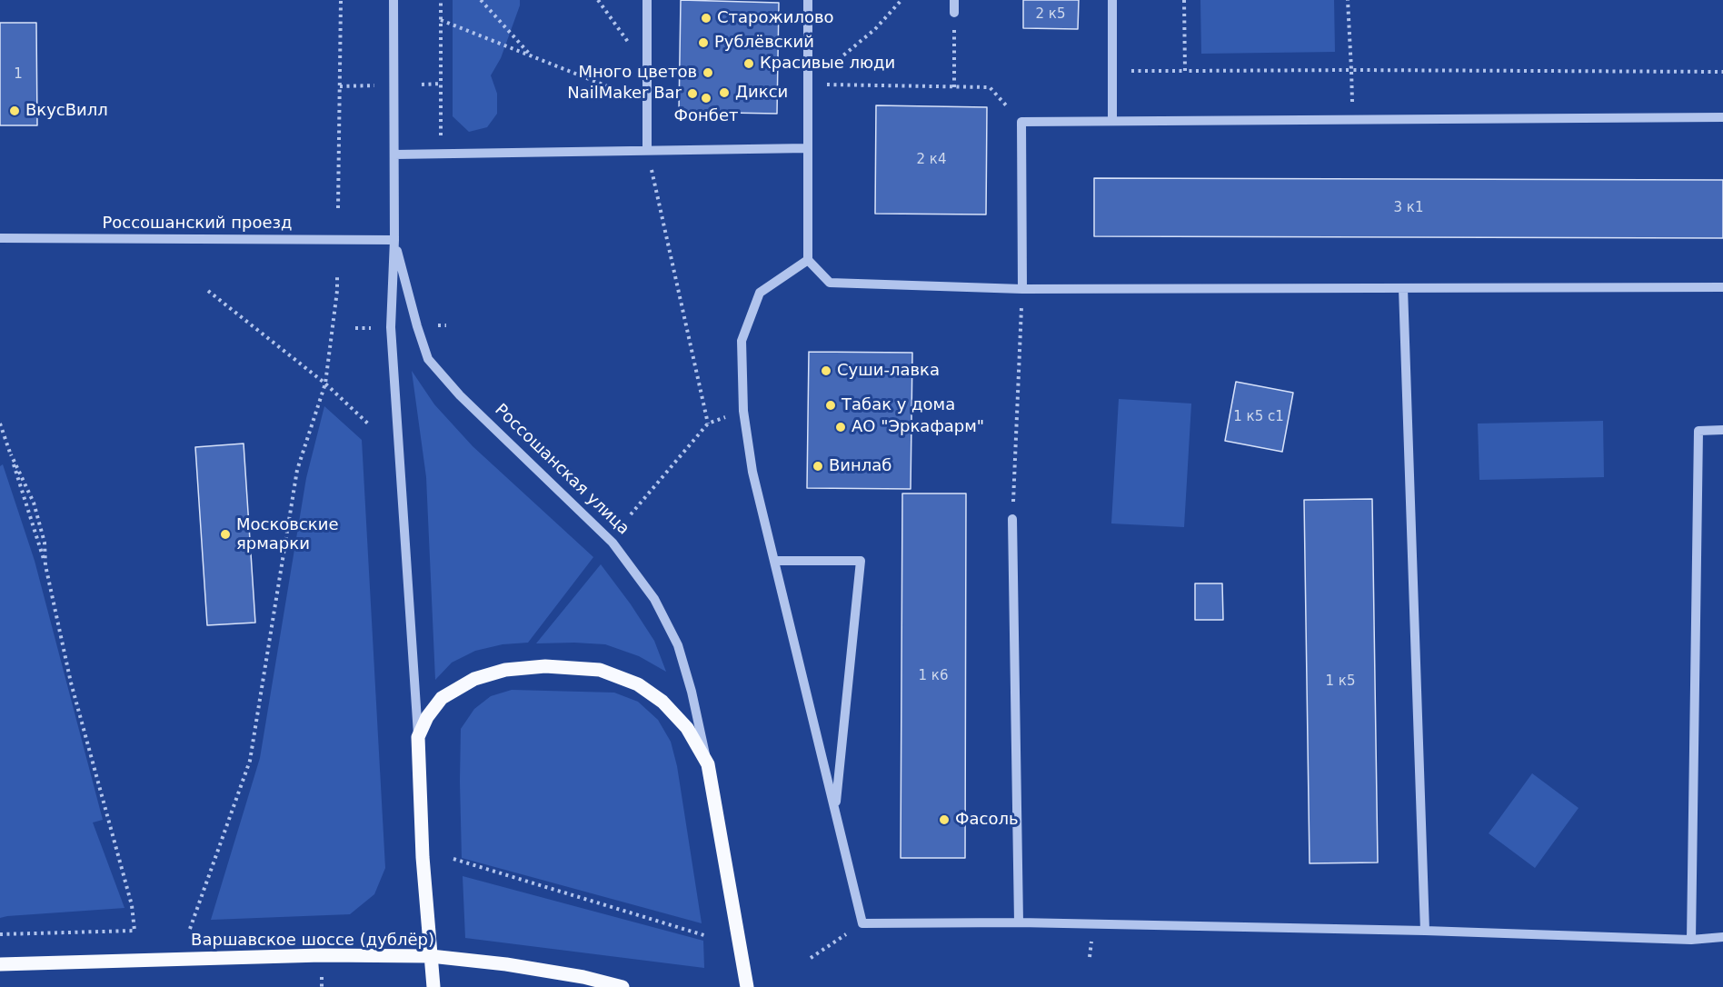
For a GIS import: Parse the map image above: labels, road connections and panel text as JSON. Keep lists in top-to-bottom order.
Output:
{
  "streets": {
    "main road": ["Россошанская улица", "Варшавское шоссе (дублёр)"],
    "street": ["Россошанский проезд"]
  },
  "crossings": [
    ["Россошанский проезд", "Россошанская улица"],
    ["Россошанская улица", "Варшавское шоссе (дублёр)"]
  ],
  "places": [
    "Старожилово",
    "Рублёвский",
    "Красивые люди",
    "Много цветов",
    "Дикси",
    "NailMaker Bar",
    "Фонбет",
    "ВкусВилл",
    "Суши-лавка",
    "Табак у дома",
    "АО \"Эркафарм\"",
    "Винлаб",
    "Московские ярмарки",
    "Фасоль"
  ],
  "house_numbers": [
    "2 к5",
    "1",
    "2 к4",
    "3 к1",
    "1 к5 с1",
    "1 к6",
    "1 к5"
  ]
}
